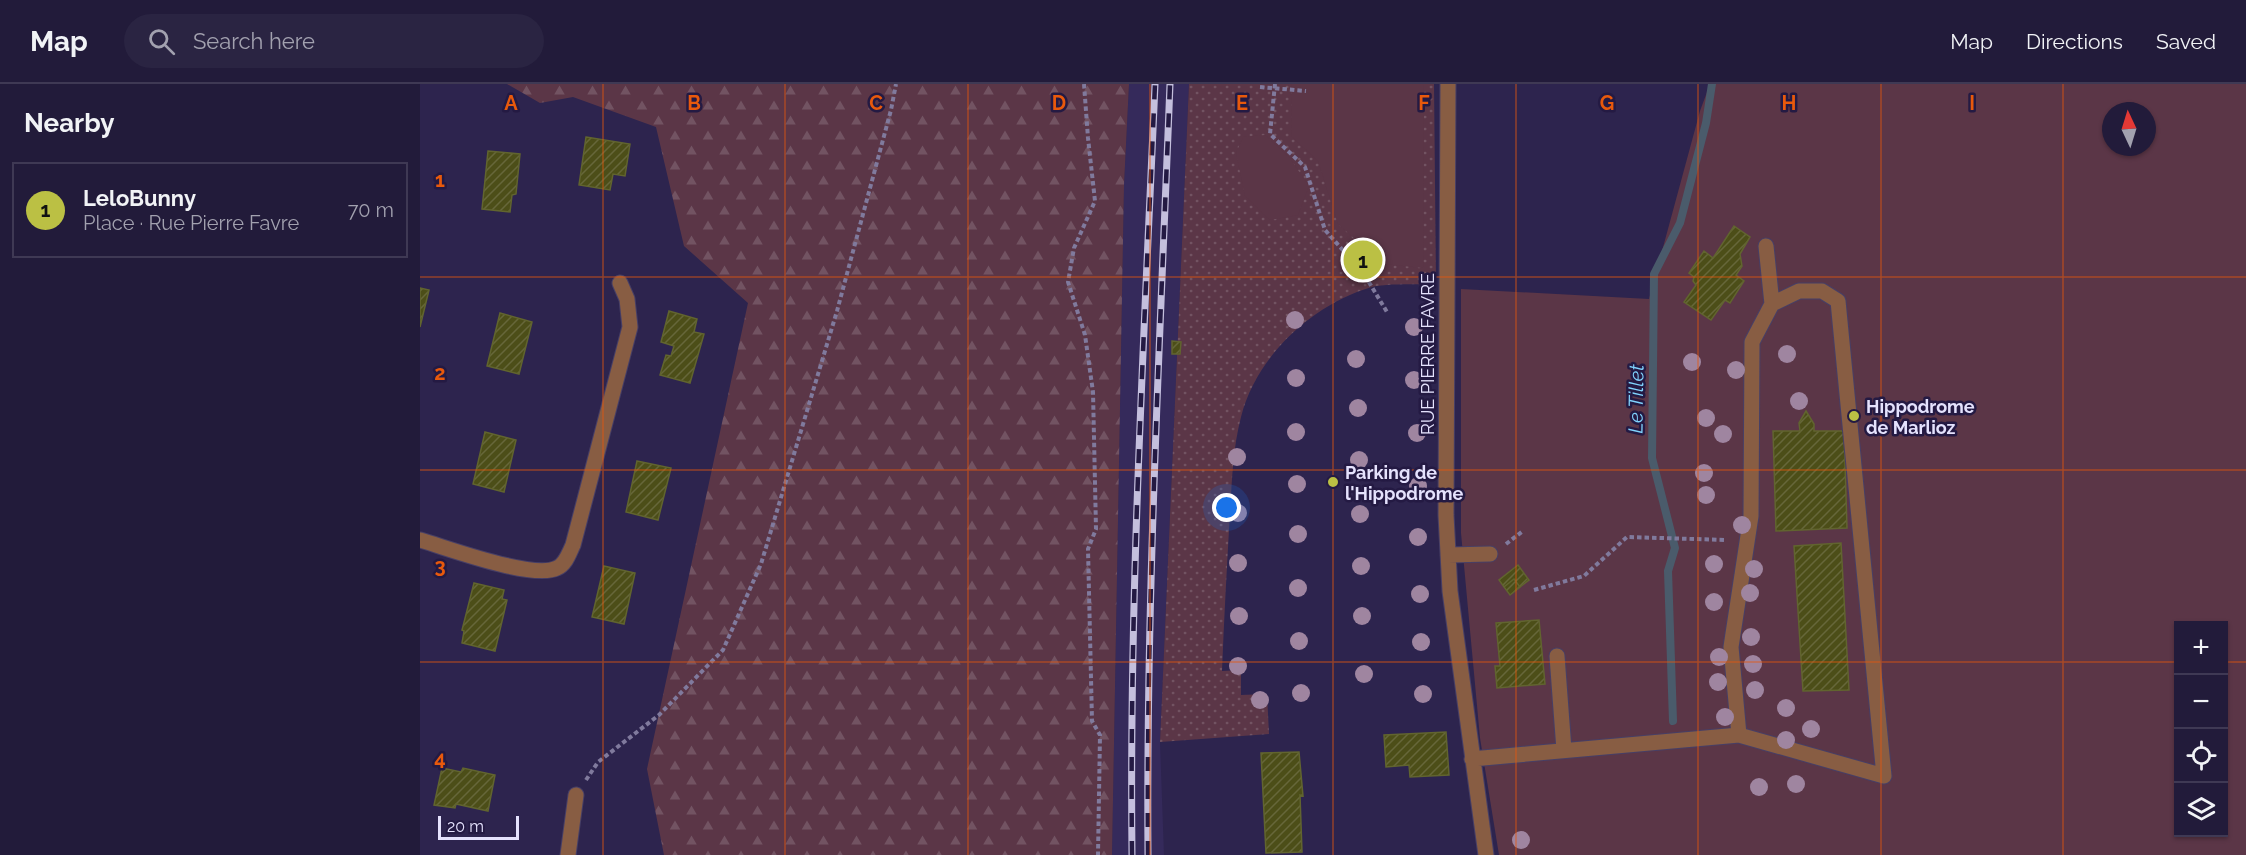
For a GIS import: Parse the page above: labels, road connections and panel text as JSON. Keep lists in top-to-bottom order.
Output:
{
  "streets": {
    "street": ["RUE PIERRE FAVRE"]
  },
  "water": ["Le Tillet"],
  "places": ["Hippodrome de Marlioz", "Parking de l'Hippodrome"],
  "scale_bar": "20 m",
  "north": "top",
  "page": {
    "header": "Map",
    "search": "Search here",
    "nav": ["Map", "Directions", "Saved"],
    "heading": "Nearby",
    "list": [
      {
        "mark": "1",
        "name": "LeloBunny",
        "note": "Place · Rue Pierre Favre",
        "value": "70 m"
      }
    ],
    "pins": "1",
    "map_buttons": ["+", "−"],
    "scale": "20 m"
  },
  "grid": {
    "columns": [
      "A",
      "B",
      "C",
      "D",
      "E",
      "F",
      "G",
      "H",
      "I"
    ],
    "rows": [
      "1",
      "2",
      "3",
      "4"
    ]
  }
}
